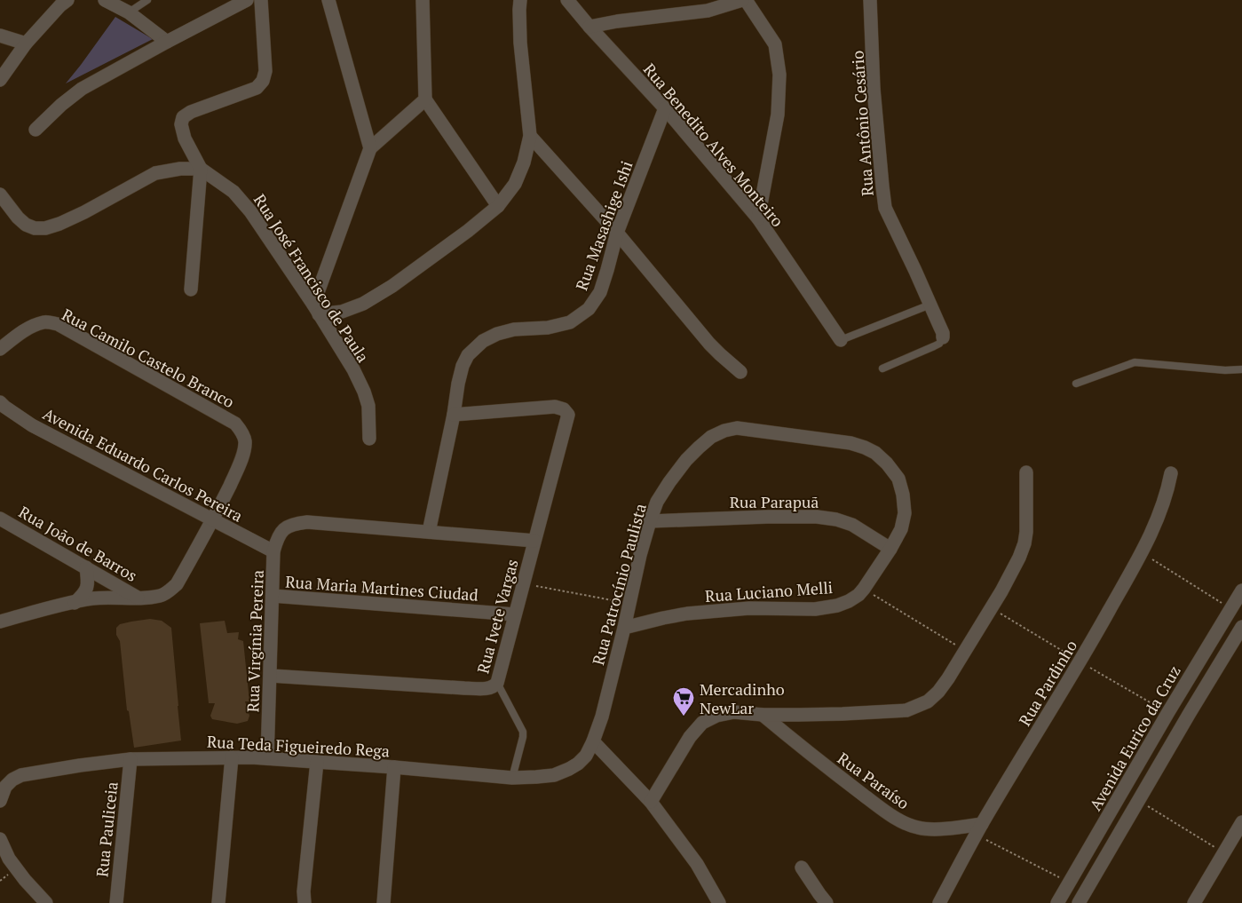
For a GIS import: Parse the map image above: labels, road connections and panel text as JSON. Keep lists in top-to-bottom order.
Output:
{
  "streets": {
    "street": [
      "Rua Antônio Cesário",
      "Rua Benedito Alves Monteiro",
      "Rua Masashige Ishi",
      "Rua José Francisco de Paula",
      "Rua Camilo Castelo Branco",
      "Avenida Eduardo Carlos Pereira",
      "Rua Parapuã",
      "Rua João de Barros",
      "Rua Patrocínio Paulista",
      "Rua Maria Martines Ciudad",
      "Rua Luciano Melli",
      "Rua Ivete Vargas",
      "Rua Virgínia Pereira",
      "Rua Pardinho",
      "Avenida Eurico da Cruz",
      "Rua Teda Figueiredo Rega",
      "Rua Paraíso",
      "Rua Pauliceia"
    ]
  },
  "crossings": [
    ["Rua Benedito Alves Monteiro", "Rua Masashige Ishi"],
    ["Rua Masashige Ishi", "Rua Ivete Vargas"],
    ["Rua Camilo Castelo Branco", "Avenida Eduardo Carlos Pereira"],
    ["Rua Camilo Castelo Branco", "Rua João de Barros"],
    ["Avenida Eduardo Carlos Pereira", "Rua Virgínia Pereira"],
    ["Rua Parapuã", "Rua Patrocínio Paulista"],
    ["Rua Parapuã", "Rua Luciano Melli"],
    ["Rua Patrocínio Paulista", "Rua Luciano Melli"],
    ["Rua Patrocínio Paulista", "Rua Teda Figueiredo Rega"],
    ["Rua Maria Martines Ciudad", "Rua Ivete Vargas"],
    ["Rua Maria Martines Ciudad", "Rua Virgínia Pereira"],
    ["Rua Ivete Vargas", "Rua Virgínia Pereira"],
    ["Rua Virgínia Pereira", "Rua Teda Figueiredo Rega"],
    ["Rua Pardinho", "Rua Paraíso"],
    ["Rua Teda Figueiredo Rega", "Rua Pauliceia"]
  ],
  "places": {
    "supermarket": ["Mercadinho NewLar"]
  }
}
